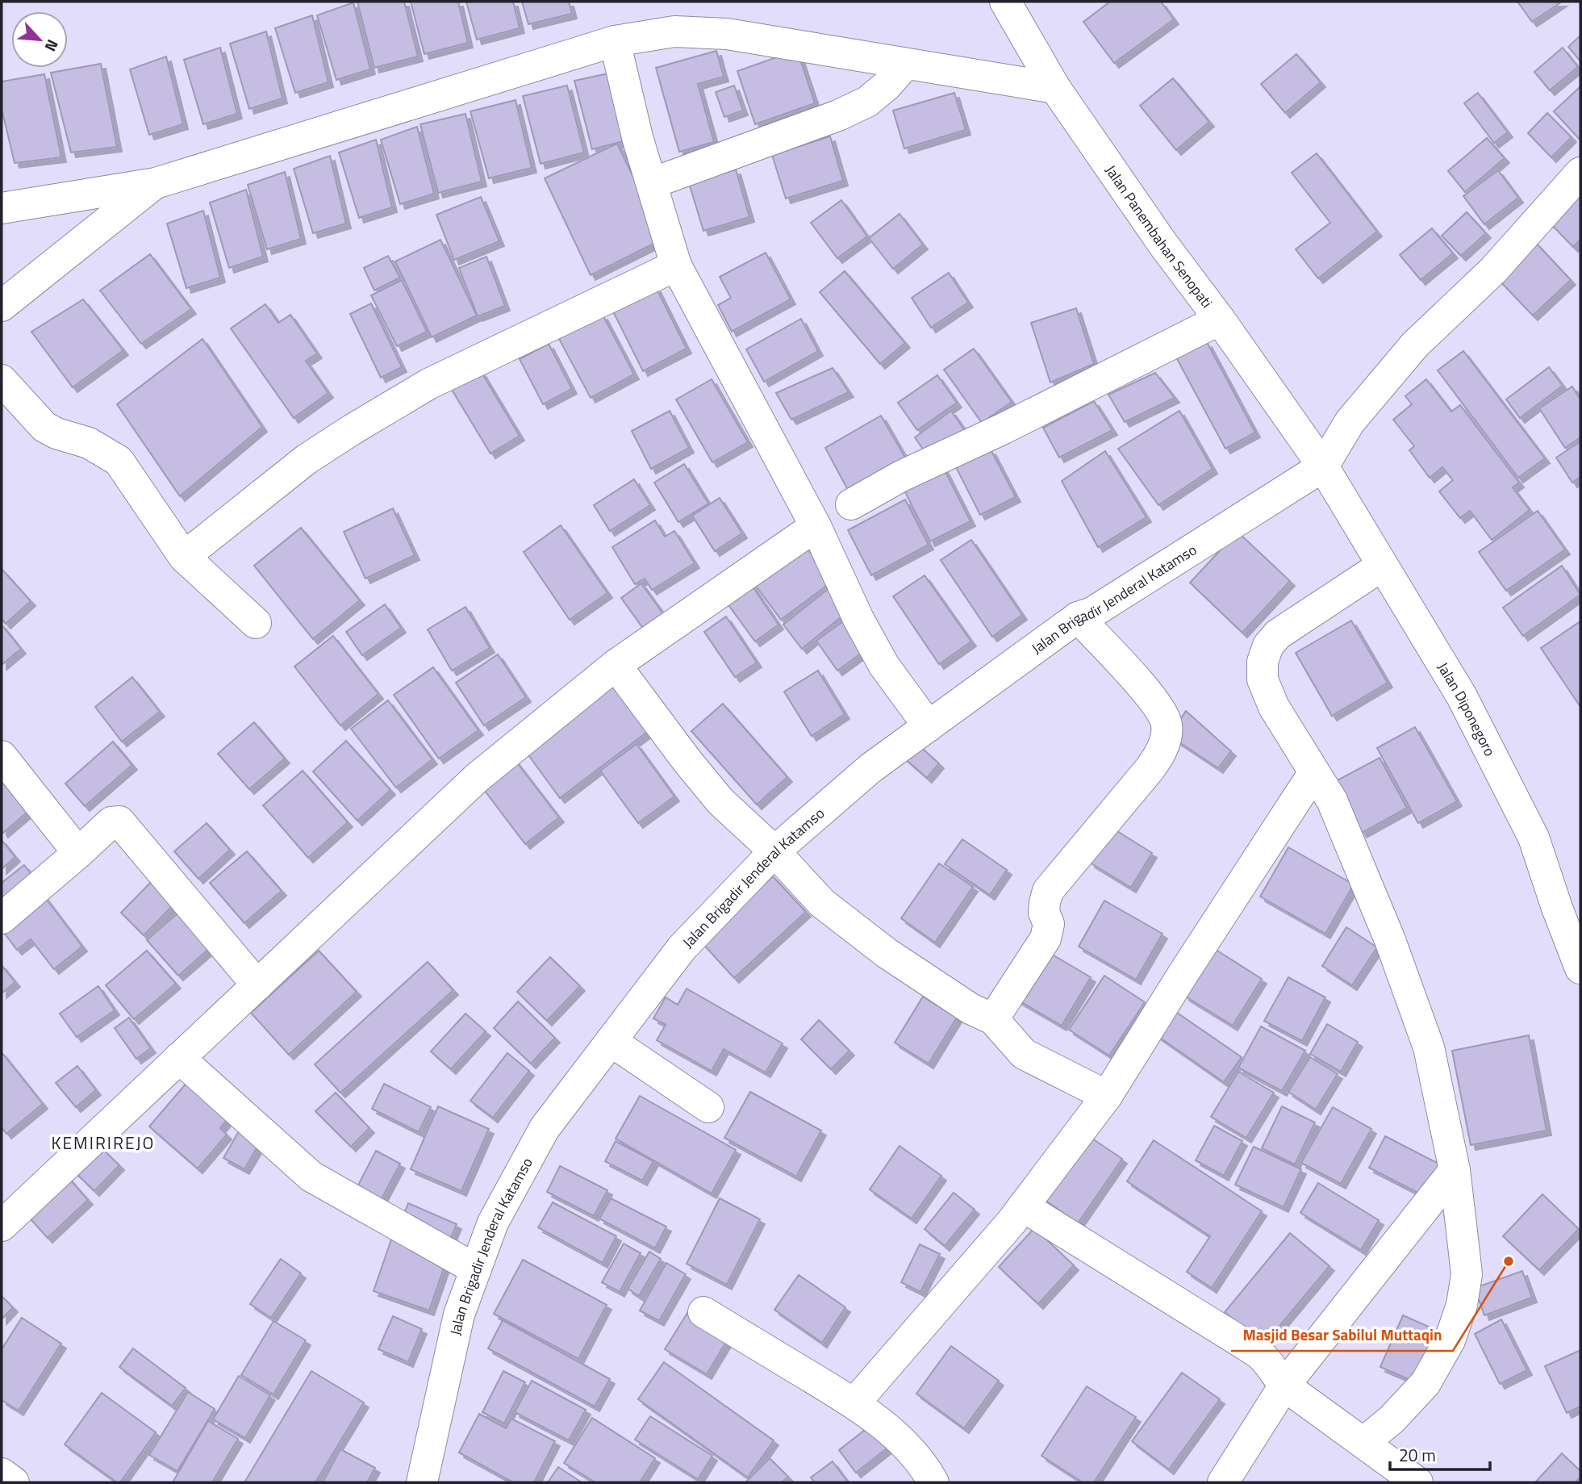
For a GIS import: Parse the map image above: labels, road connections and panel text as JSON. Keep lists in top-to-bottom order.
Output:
{
  "streets": {
    "street": ["Jalan Panembahan Senopati", "Jalan Brigadir Jenderal Katamso", "Jalan Diponegoro"]
  },
  "crossings": [
    ["Jalan Panembahan Senopati", "Jalan Brigadir Jenderal Katamso"],
    ["Jalan Panembahan Senopati", "Jalan Diponegoro"],
    ["Jalan Brigadir Jenderal Katamso", "Jalan Diponegoro"]
  ],
  "districts": ["KEMIRIREJO"],
  "places": ["Masjid Besar Sabilul Muttaqin"],
  "scale_bar": "20 m",
  "north": "bottom right"
}
